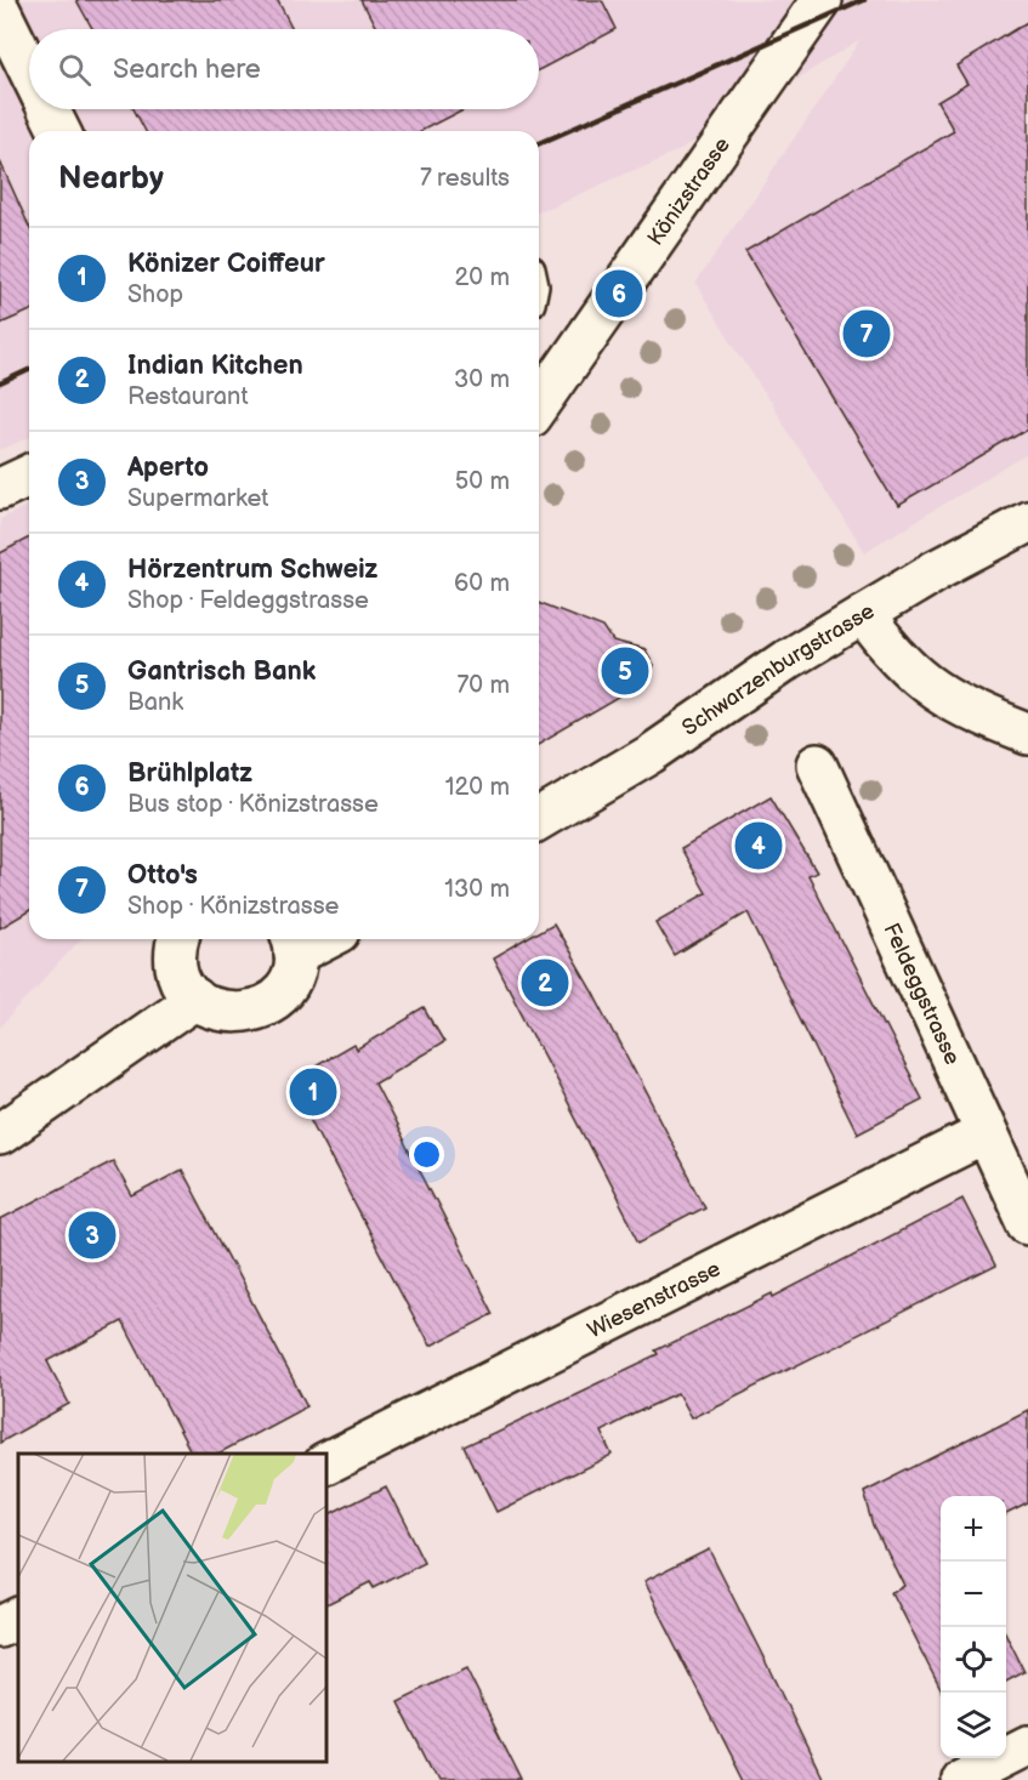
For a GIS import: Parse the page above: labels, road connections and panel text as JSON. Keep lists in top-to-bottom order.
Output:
{
  "streets": {
    "street": [
      "Könizstrasse",
      "Schwarzenburgstrasse",
      "Feldeggstrasse",
      "Wiesenstrasse"
    ]
  },
  "crossings": [
    ["Feldeggstrasse", "Wiesenstrasse"]
  ],
  "page": {
    "search": "Search here",
    "heading": ["Nearby", "7 results"],
    "list": [
      {
        "mark": "1",
        "name": "Könizer Coiffeur",
        "note": "Shop",
        "value": "20 m"
      },
      {
        "mark": "2",
        "name": "Indian Kitchen",
        "note": "Restaurant",
        "value": "30 m"
      },
      {
        "mark": "3",
        "name": "Aperto",
        "note": "Supermarket",
        "value": "50 m"
      },
      {
        "mark": "4",
        "name": "Hörzentrum Schweiz",
        "note": "Shop · Feldeggstrasse",
        "value": "60 m"
      },
      {
        "mark": "5",
        "name": "Gantrisch Bank",
        "note": "Bank",
        "value": "70 m"
      },
      {
        "mark": "6",
        "name": "Brühlplatz",
        "note": "Bus stop · Könizstrasse",
        "value": "120 m"
      },
      {
        "mark": "7",
        "name": "Otto's",
        "note": "Shop · Könizstrasse",
        "value": "130 m"
      }
    ],
    "pins": [
      "6",
      "7",
      "5",
      "4",
      "2",
      "1",
      "3"
    ],
    "map_buttons": ["+", "−"]
  }
}
